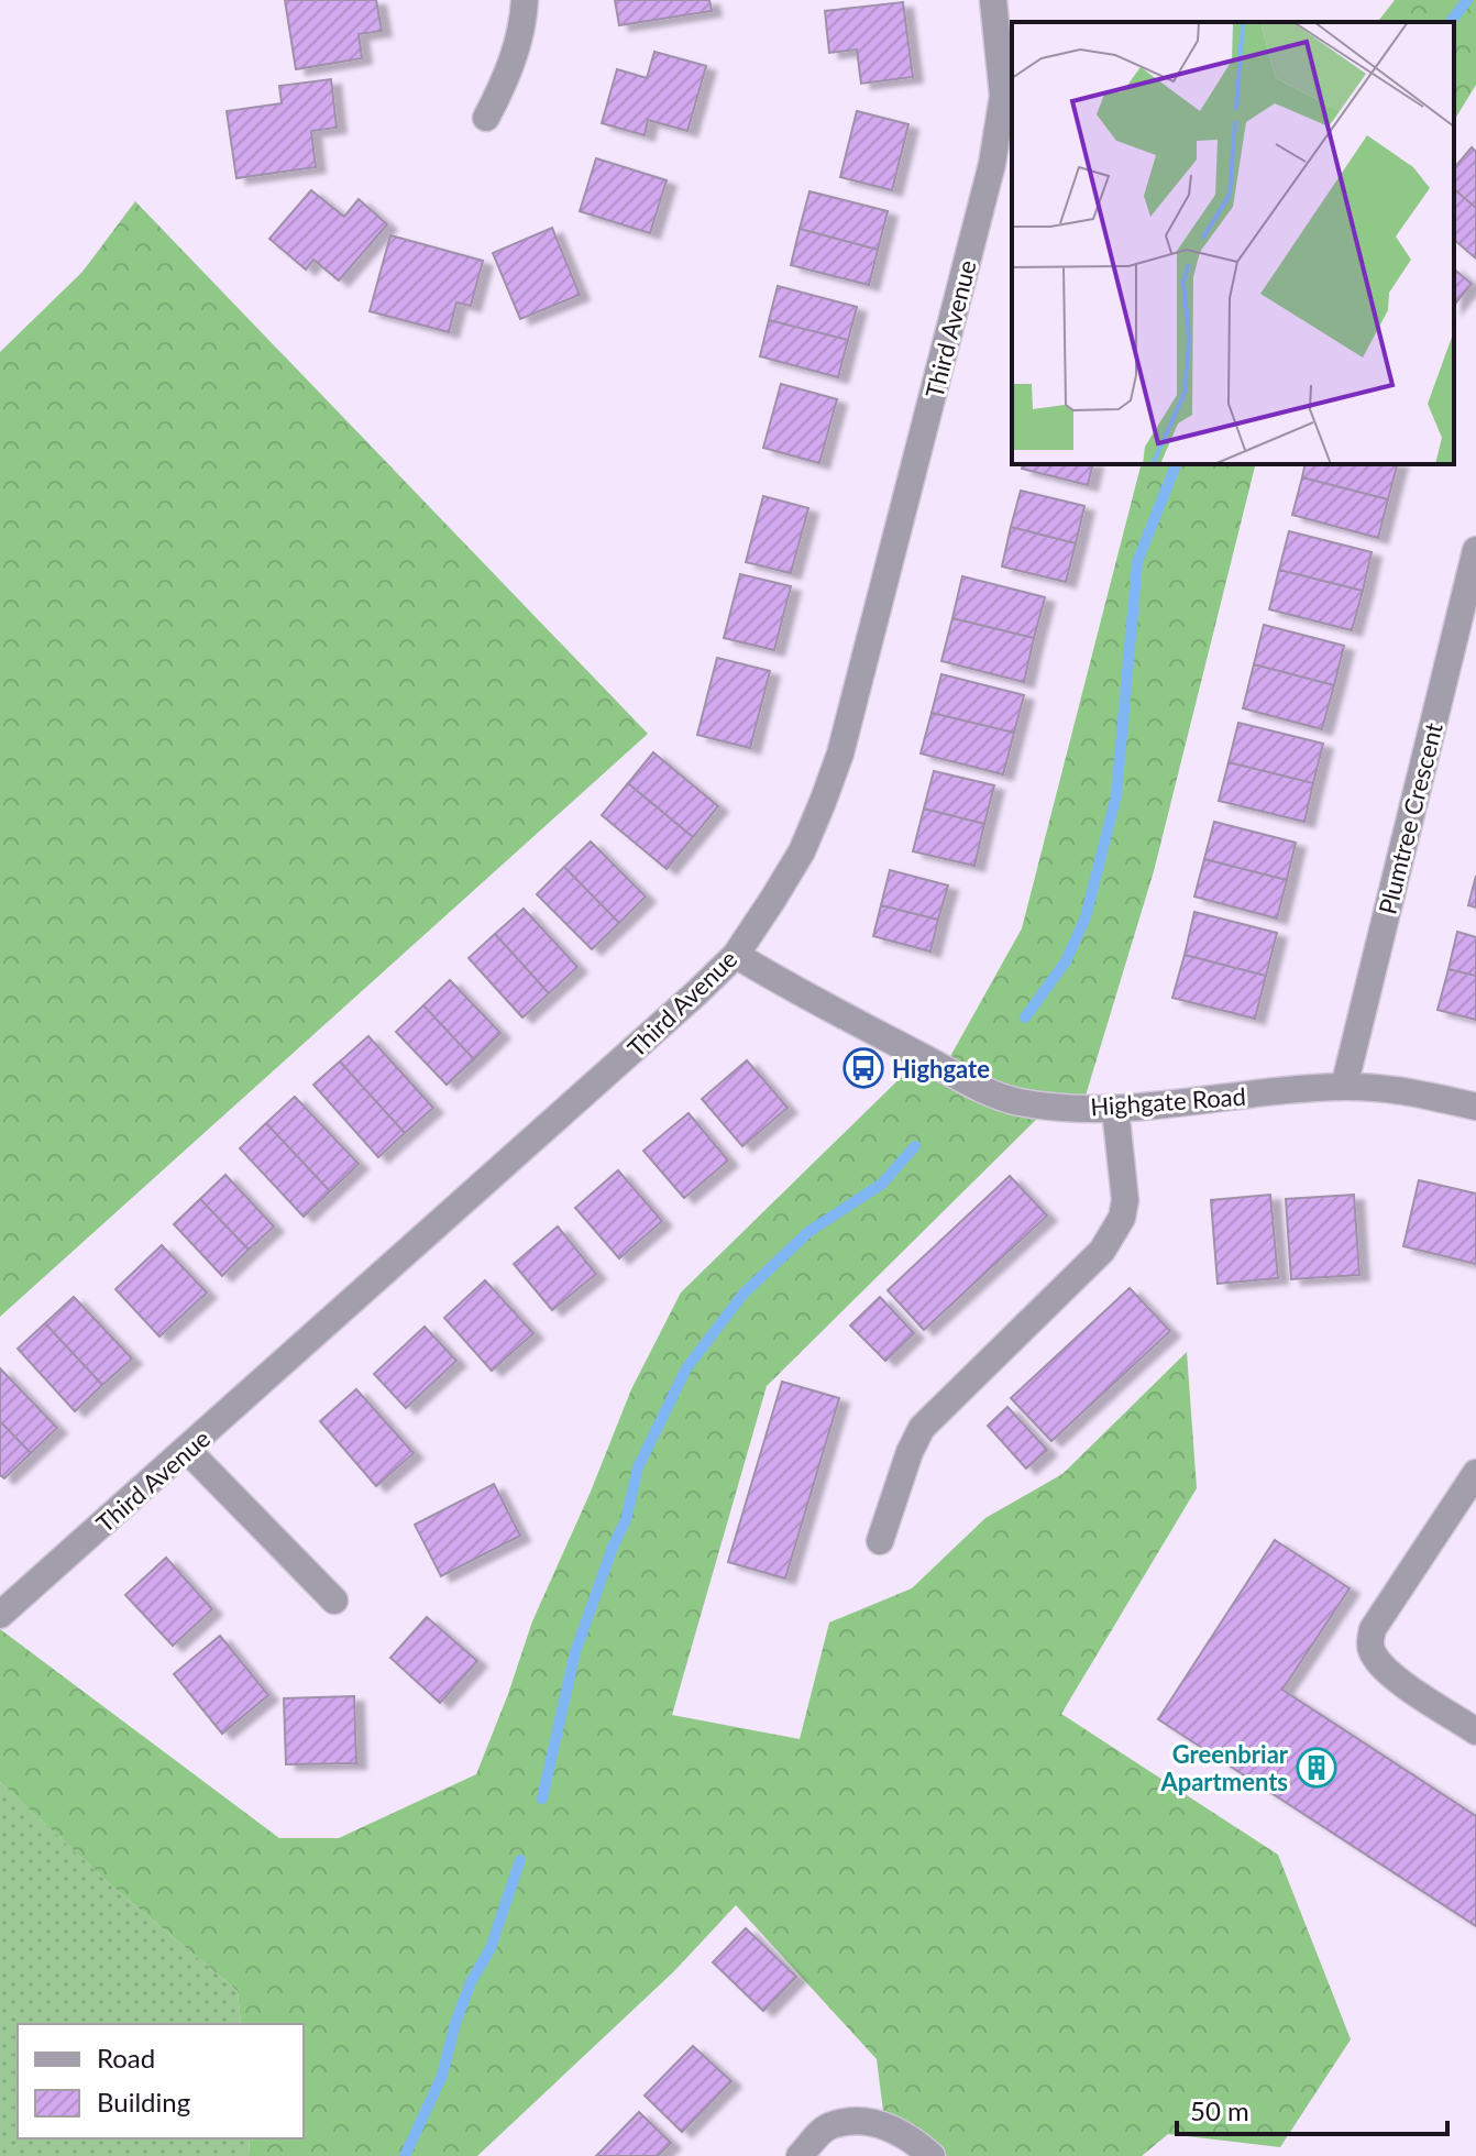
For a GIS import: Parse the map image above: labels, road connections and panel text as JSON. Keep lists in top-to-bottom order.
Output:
{
  "streets": {
    "street": ["Third Avenue", "Plumtree Crescent", "Highgate Road"]
  },
  "crossings": [
    ["Third Avenue", "Highgate Road"],
    ["Plumtree Crescent", "Highgate Road"]
  ],
  "places": {
    "bus stop": ["Highgate"],
    "building": ["Greenbriar Apartments"]
  },
  "legend": ["Road", "Building"],
  "scale_bar": "50 m"
}
